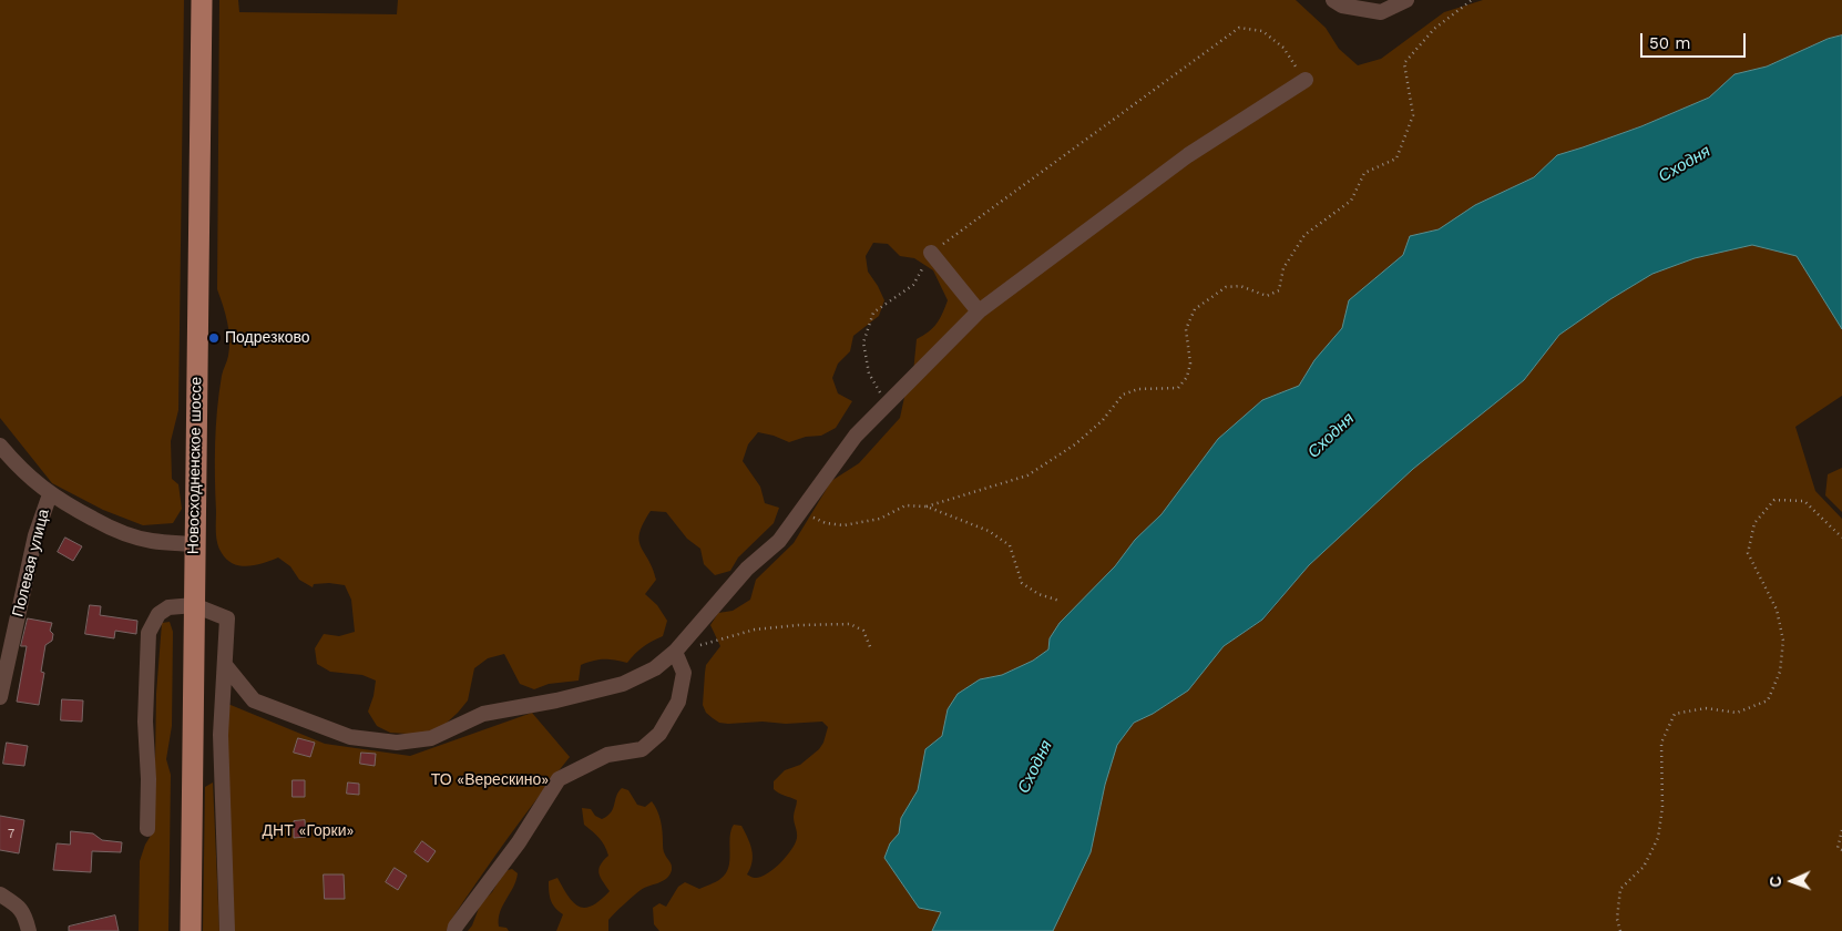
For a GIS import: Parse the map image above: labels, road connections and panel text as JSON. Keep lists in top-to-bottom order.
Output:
{
  "streets": {
    "main road": ["Новосходненское шоссе"],
    "street": ["Полевая улица"]
  },
  "water": ["Сходня"],
  "parks": ["ТО «Верескино»", "ДНТ «Горки»"],
  "places": ["Подрезково"],
  "house_numbers": ["7"],
  "scale_bar": "50 m",
  "north": "left"
}
